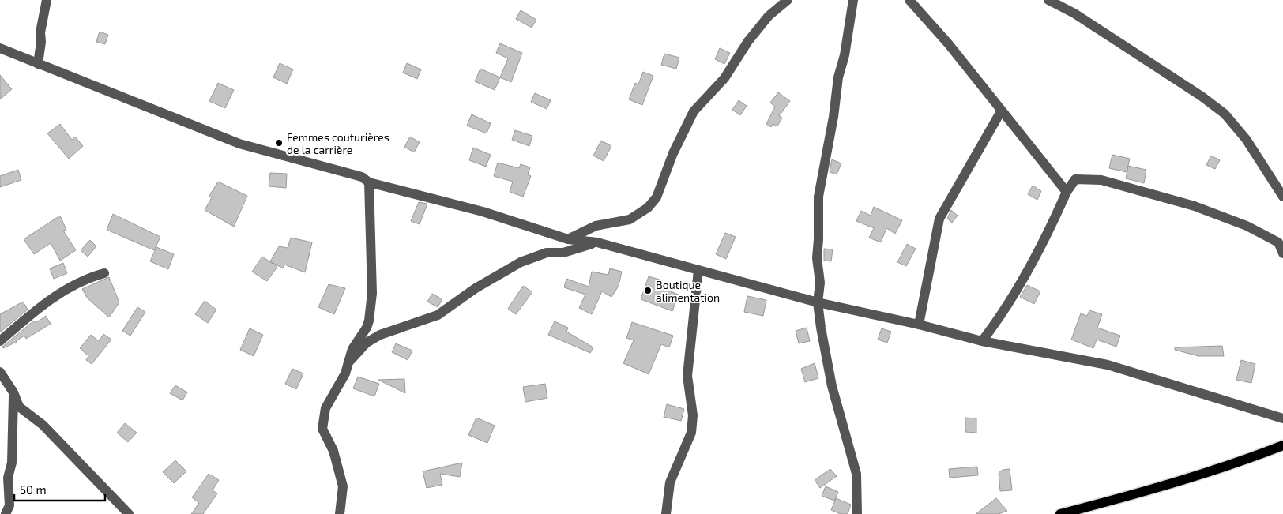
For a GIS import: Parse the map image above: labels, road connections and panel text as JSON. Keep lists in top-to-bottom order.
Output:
{
  "places": ["Femmes couturières de la carrière", "Boutique alimentation"],
  "scale_bar": "50 m"
}
